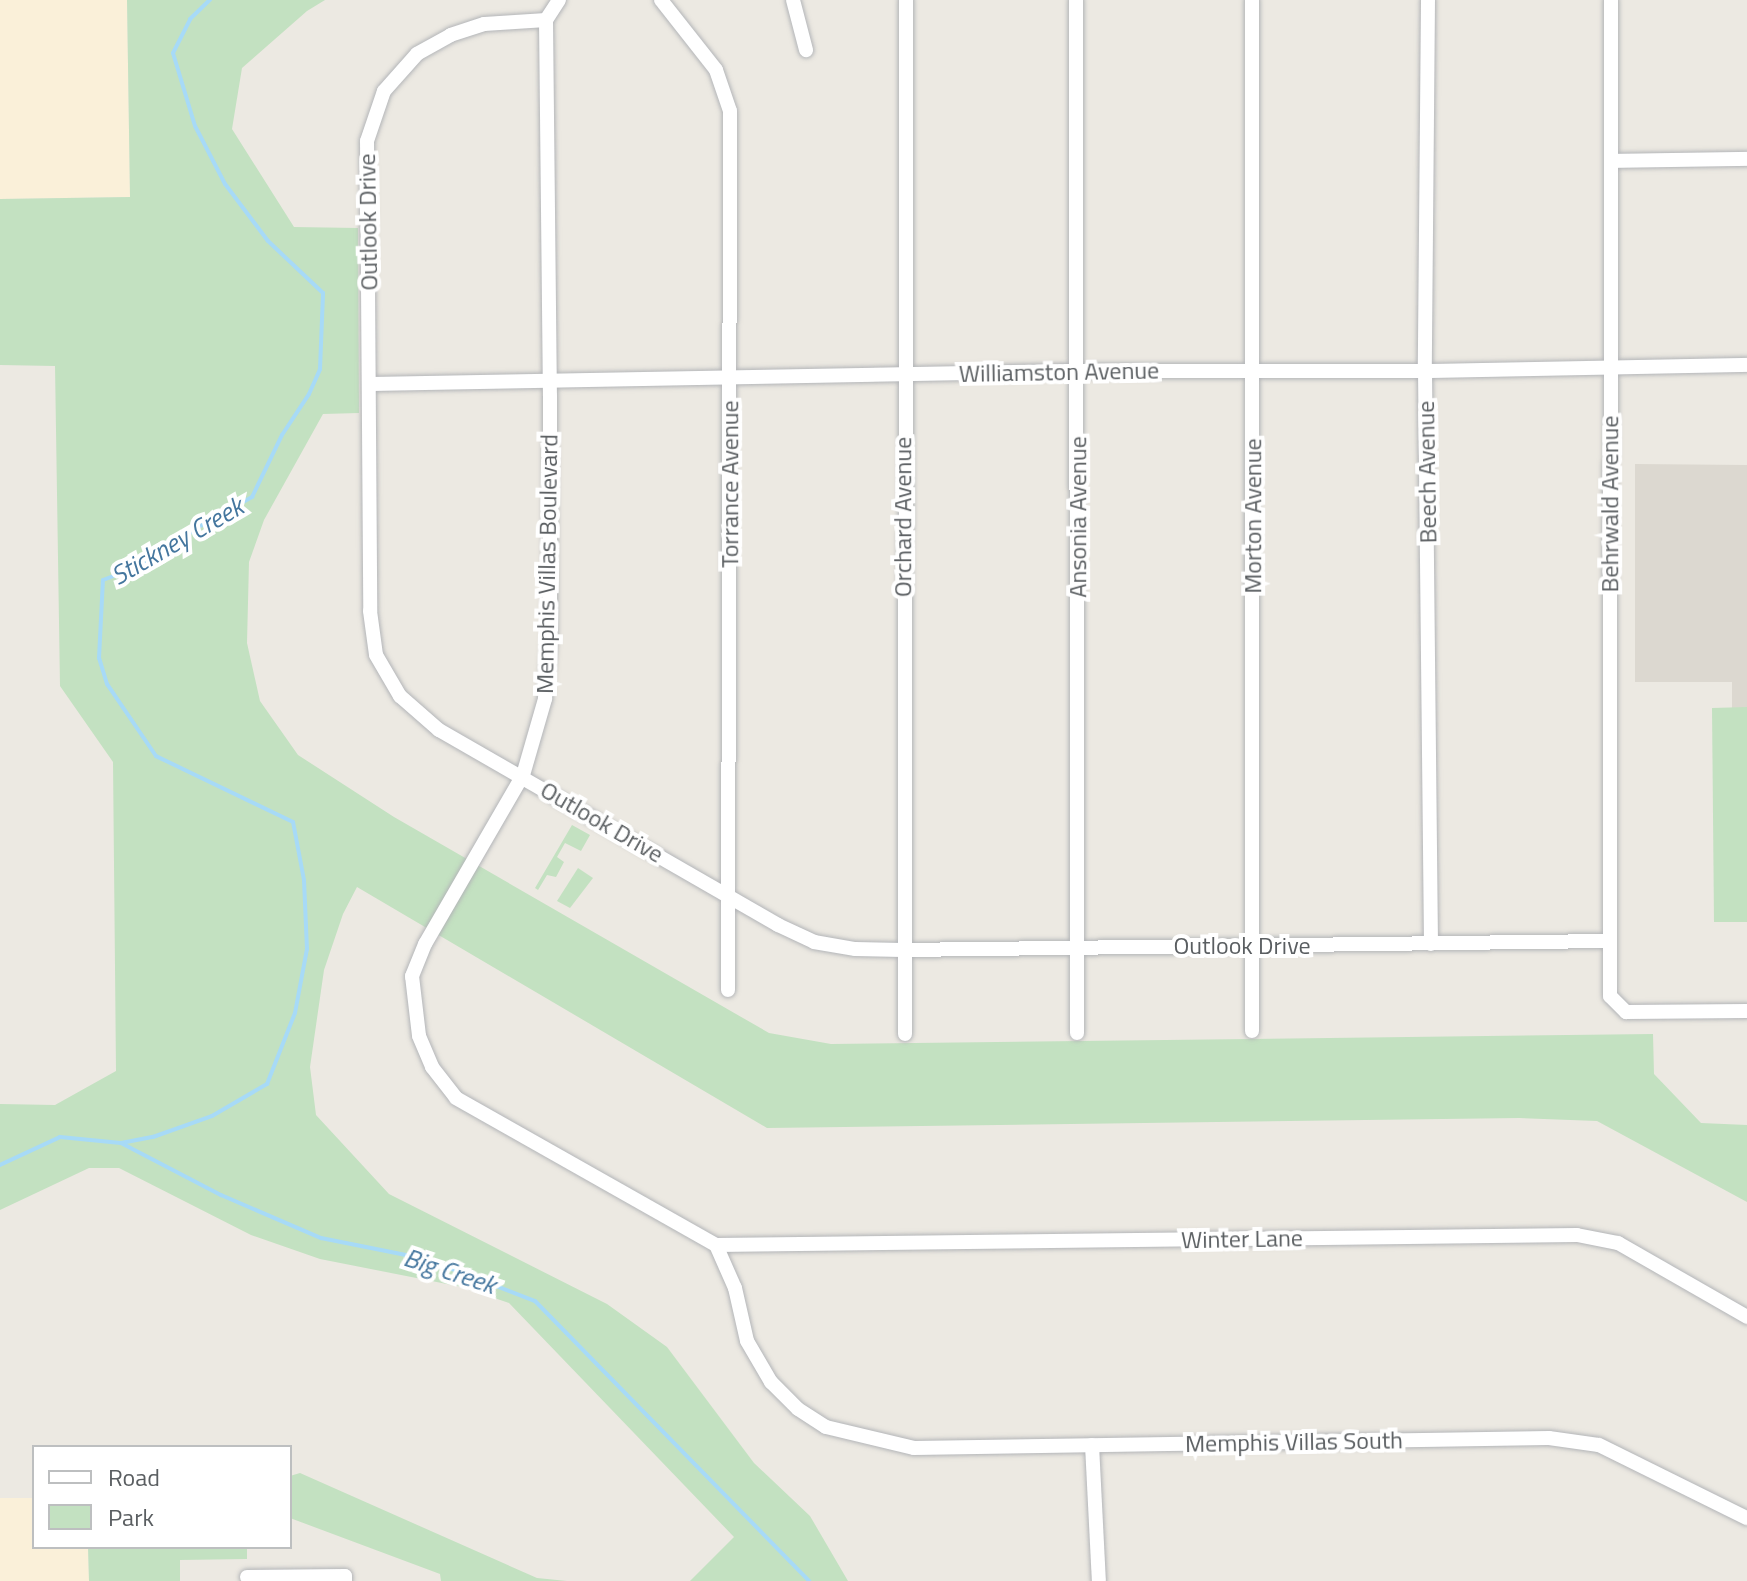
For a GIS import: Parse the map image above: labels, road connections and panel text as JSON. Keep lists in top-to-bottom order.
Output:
{
  "streets": {
    "street": [
      "Outlook Drive",
      "Williamston Avenue",
      "Beech Avenue",
      "Torrance Avenue",
      "Behrwald Avenue",
      "Morton Avenue",
      "Orchard Avenue",
      "Ansonia Avenue",
      "Memphis Villas Boulevard",
      "Winter Lane",
      "Memphis Villas South"
    ]
  },
  "crossings": [
    ["Outlook Drive", "Williamston Avenue"],
    ["Outlook Drive", "Beech Avenue"],
    ["Outlook Drive", "Torrance Avenue"],
    ["Outlook Drive", "Behrwald Avenue"],
    ["Outlook Drive", "Morton Avenue"],
    ["Outlook Drive", "Orchard Avenue"],
    ["Outlook Drive", "Ansonia Avenue"],
    ["Outlook Drive", "Memphis Villas Boulevard"],
    ["Williamston Avenue", "Beech Avenue"],
    ["Williamston Avenue", "Torrance Avenue"],
    ["Williamston Avenue", "Behrwald Avenue"],
    ["Williamston Avenue", "Morton Avenue"],
    ["Williamston Avenue", "Orchard Avenue"],
    ["Williamston Avenue", "Ansonia Avenue"],
    ["Williamston Avenue", "Memphis Villas Boulevard"],
    ["Memphis Villas Boulevard", "Winter Lane"],
    ["Memphis Villas Boulevard", "Memphis Villas South"],
    ["Winter Lane", "Memphis Villas South"]
  ],
  "water": ["Stickney Creek", "Big Creek"],
  "legend": ["Road", "Park"]
}
